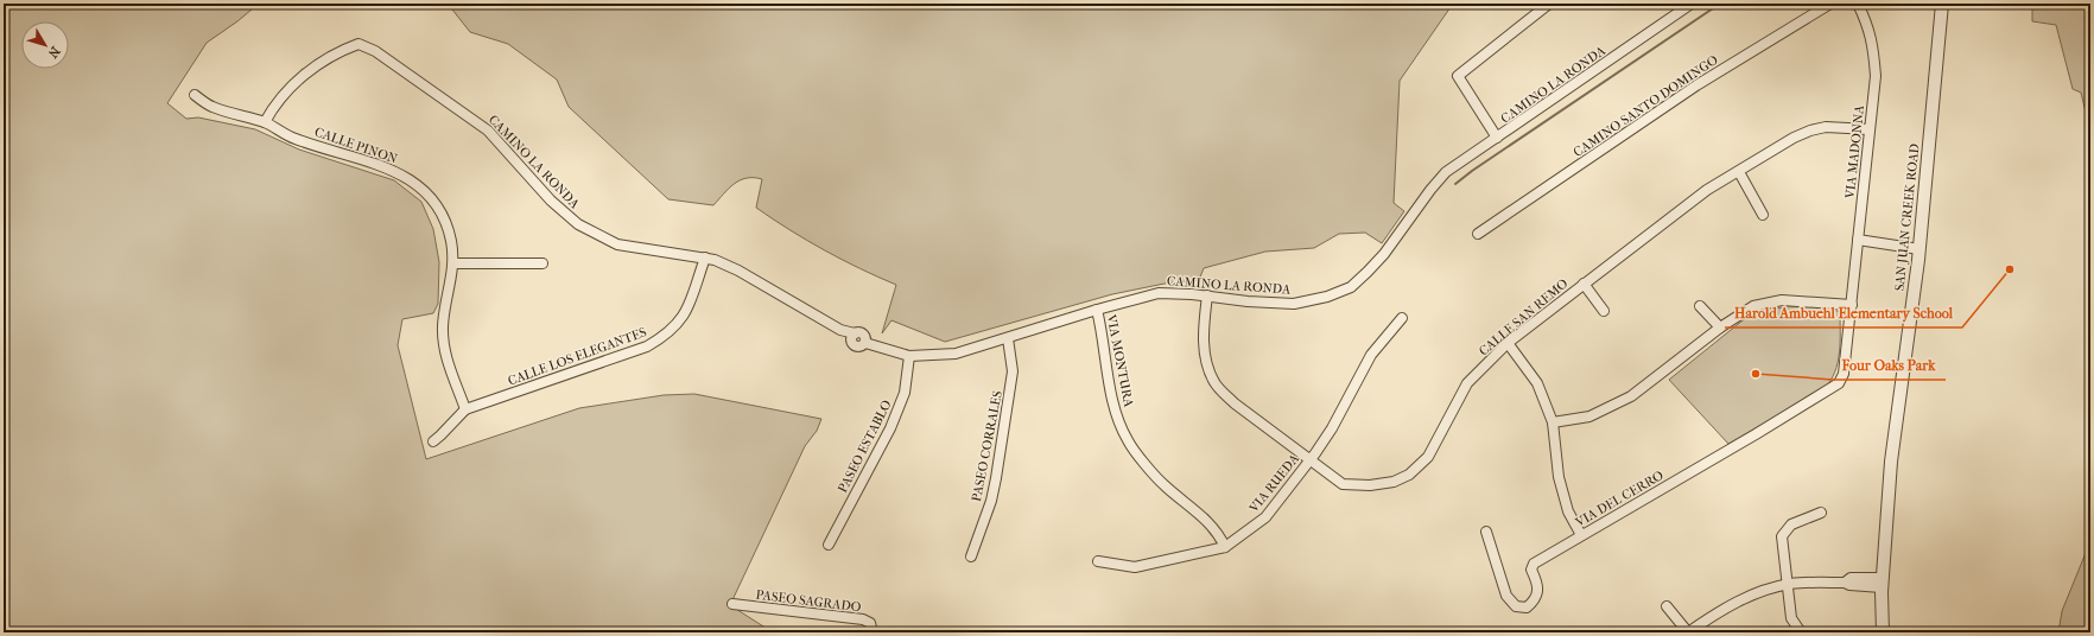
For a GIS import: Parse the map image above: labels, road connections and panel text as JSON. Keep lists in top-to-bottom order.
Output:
{
  "streets": {
    "street": [
      "CAMINO LA RONDA",
      "CAMINO SANTO DOMINGO",
      "CALLE PINON",
      "VIA MADONNA",
      "SAN JUAN CREEK ROAD",
      "CALLE SAN REMO",
      "CALLE LOS ELEGANTES",
      "VIA MONTURA",
      "PASEO ESTABLO",
      "PASEO CORRALES",
      "VIA RUEDA",
      "VIA DEL CERRO",
      "PASEO SAGRADO"
    ]
  },
  "crossings": [
    ["CAMINO LA RONDA", "CALLE PINON"],
    ["CAMINO LA RONDA", "CALLE SAN REMO"],
    ["CAMINO LA RONDA", "CALLE LOS ELEGANTES"],
    ["CAMINO LA RONDA", "VIA MONTURA"],
    ["CAMINO LA RONDA", "PASEO ESTABLO"],
    ["CAMINO LA RONDA", "PASEO CORRALES"],
    ["CALLE PINON", "CALLE LOS ELEGANTES"],
    ["VIA MADONNA", "CALLE SAN REMO"],
    ["VIA MADONNA", "VIA DEL CERRO"],
    ["CALLE SAN REMO", "VIA RUEDA"],
    ["VIA MONTURA", "VIA RUEDA"]
  ],
  "places": ["Harold Ambuehl Elementary School", "Four Oaks Park"],
  "north": "bottom right"
}
